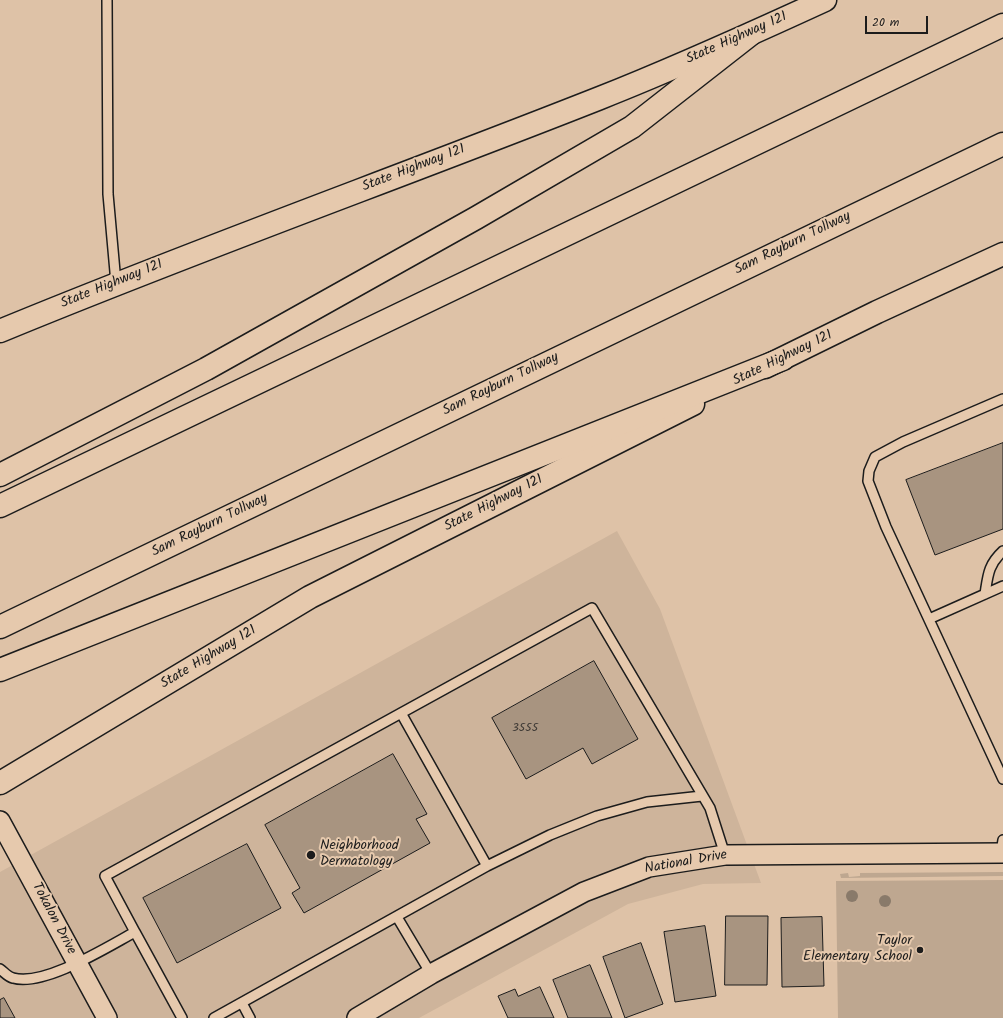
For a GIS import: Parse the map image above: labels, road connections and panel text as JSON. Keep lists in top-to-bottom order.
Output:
{
  "streets": {
    "main road": ["State Highway 121", "Sam Rayburn Tollway"],
    "street": ["National Drive", "Tokalon Drive"]
  },
  "places": ["Neighborhood Dermatology", "Taylor Elementary School"],
  "house_numbers": ["3555"],
  "scale_bar": "20 m"
}
